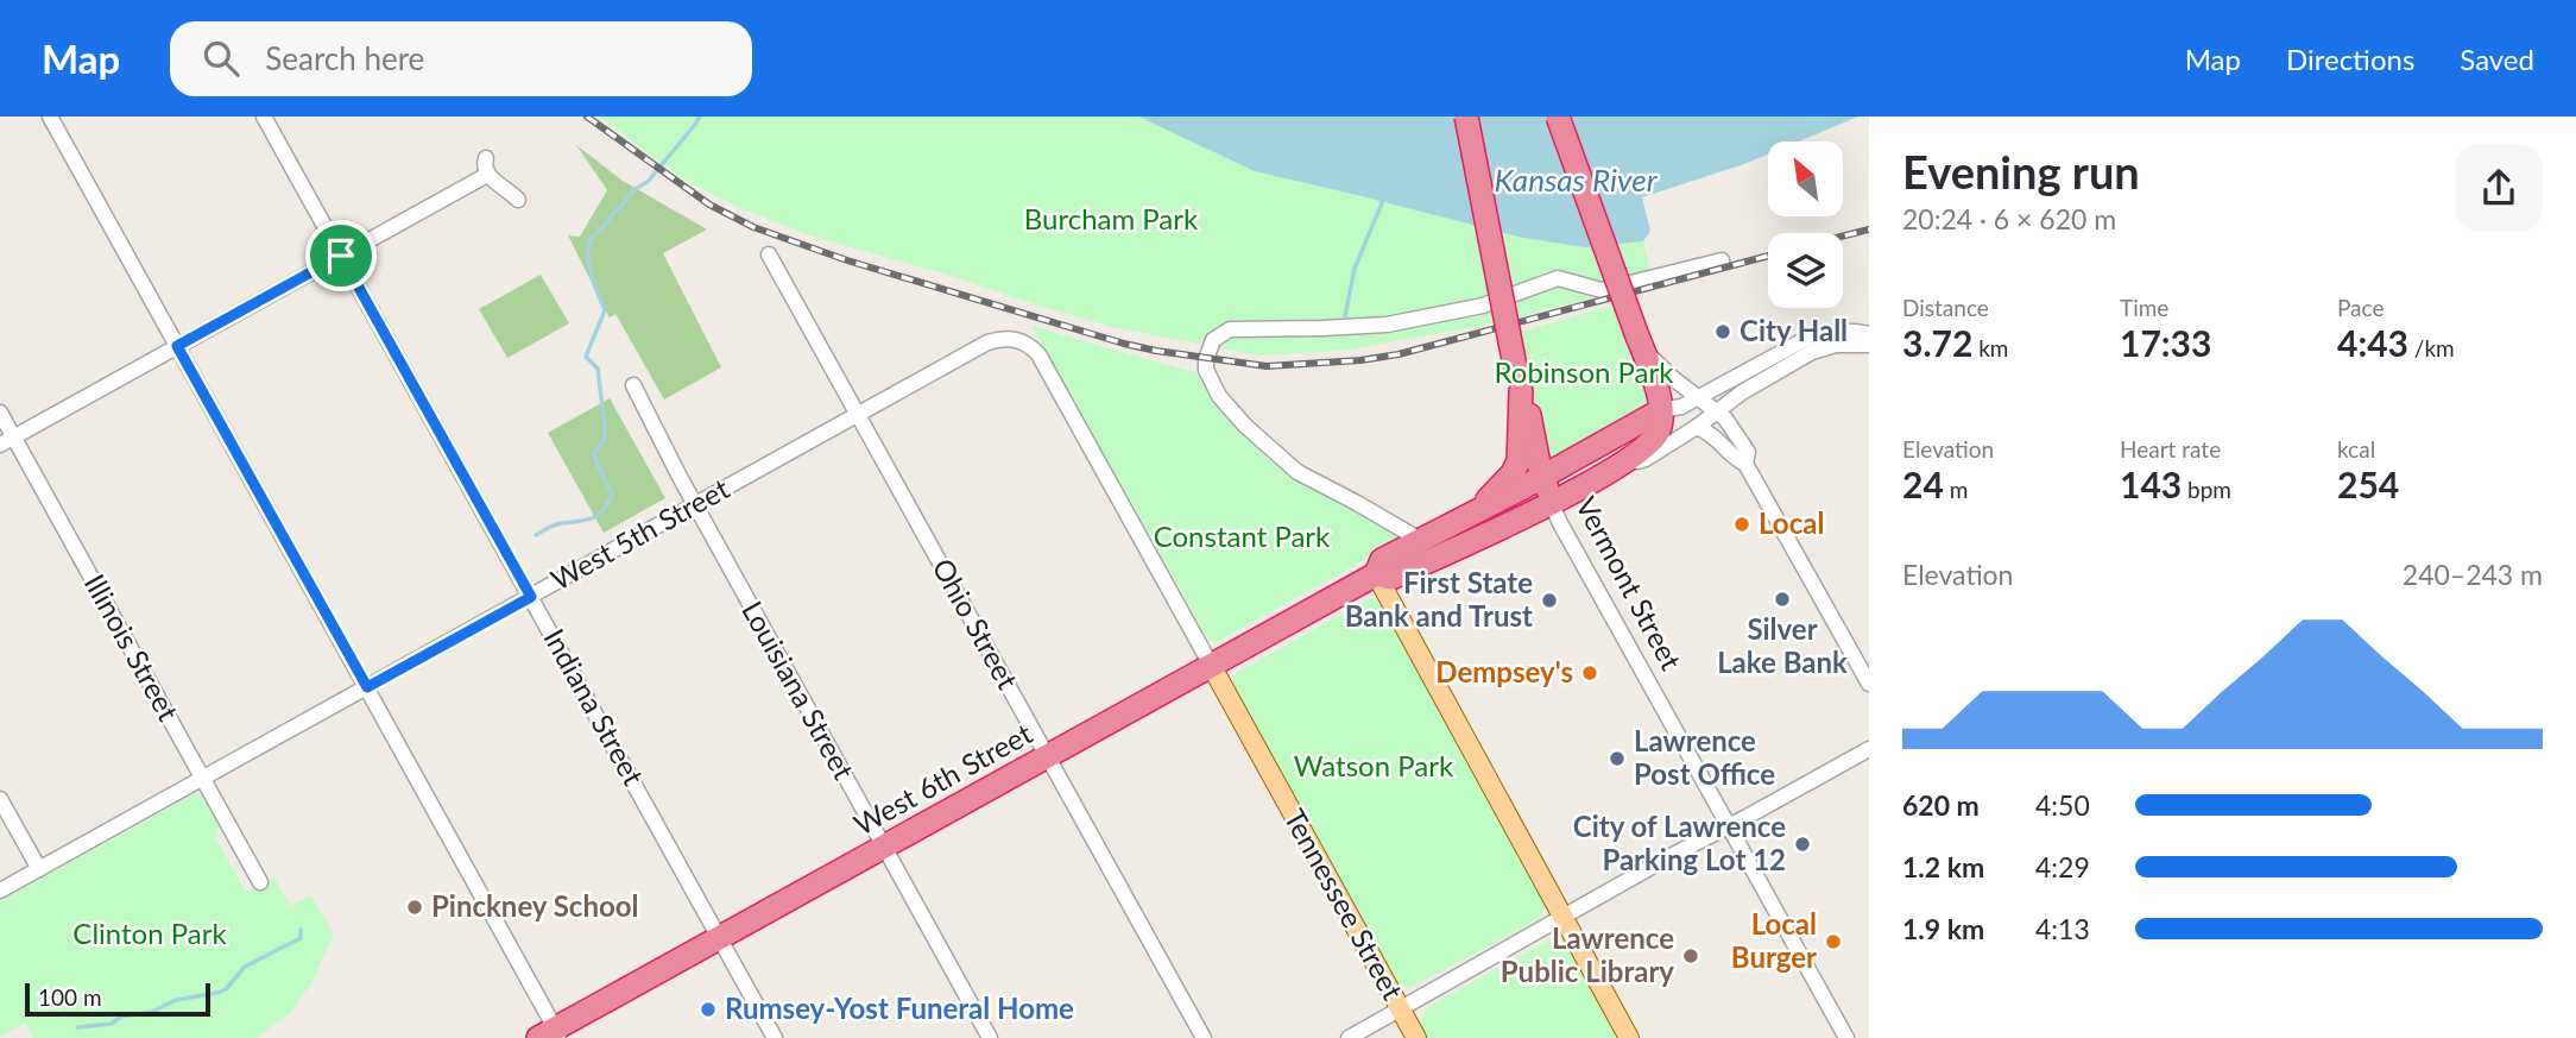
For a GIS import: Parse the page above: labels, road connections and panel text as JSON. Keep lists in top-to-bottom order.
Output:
{
  "streets": {
    "highway": ["Vermont Street", "West 6th Street"],
    "main road": ["Tennessee Street"],
    "street": [
      "West 5th Street",
      "Ohio Street",
      "Illinois Street",
      "Louisiana Street",
      "Indiana Street"
    ]
  },
  "crossings": [
    ["West 5th Street", "Ohio Street"],
    ["West 5th Street", "Illinois Street"],
    ["West 5th Street", "Louisiana Street"],
    ["West 5th Street", "Indiana Street"],
    ["West 5th Street", "Tennessee Street"],
    ["Vermont Street", "West 6th Street"],
    ["Ohio Street", "West 6th Street"],
    ["Louisiana Street", "West 6th Street"],
    ["Indiana Street", "West 6th Street"],
    ["West 6th Street", "Tennessee Street"]
  ],
  "water": ["Kansas River"],
  "parks": [
    "Burcham Park",
    "Robinson Park",
    "Constant Park",
    "Watson Park",
    "Clinton Park"
  ],
  "places": [
    "City Hall",
    "Local",
    "Silver Lake Bank",
    "First State Bank and Trust",
    "Dempsey's",
    "Lawrence Post Office",
    "City of Lawrence Parking Lot 12",
    "Pinckney School",
    "Local Burger",
    "Lawrence Public Library",
    "Rumsey-Yost Funeral Home"
  ],
  "scale_bar": "100 m",
  "north": "top left",
  "page": {
    "header": "Map",
    "search": "Search here",
    "nav": ["Map", "Directions", "Saved"],
    "heading": ["Evening run", "20:24 · 6 × 620 m"],
    "stats": [
      ["Distance", "3.72 km"],
      ["Time", "17:33"],
      ["Pace", "4:43 /km"],
      ["Elevation", "24 m"],
      ["Heart rate", "143 bpm"],
      ["kcal", "254"]
    ],
    "chart": ["Elevation", "240–243 m"],
    "list": [
      {
        "name": "620 m",
        "note": "4:50"
      },
      {
        "name": "1.2 km",
        "note": "4:29"
      },
      {
        "name": "1.9 km",
        "note": "4:13"
      }
    ],
    "scale": "100 m"
  }
}
